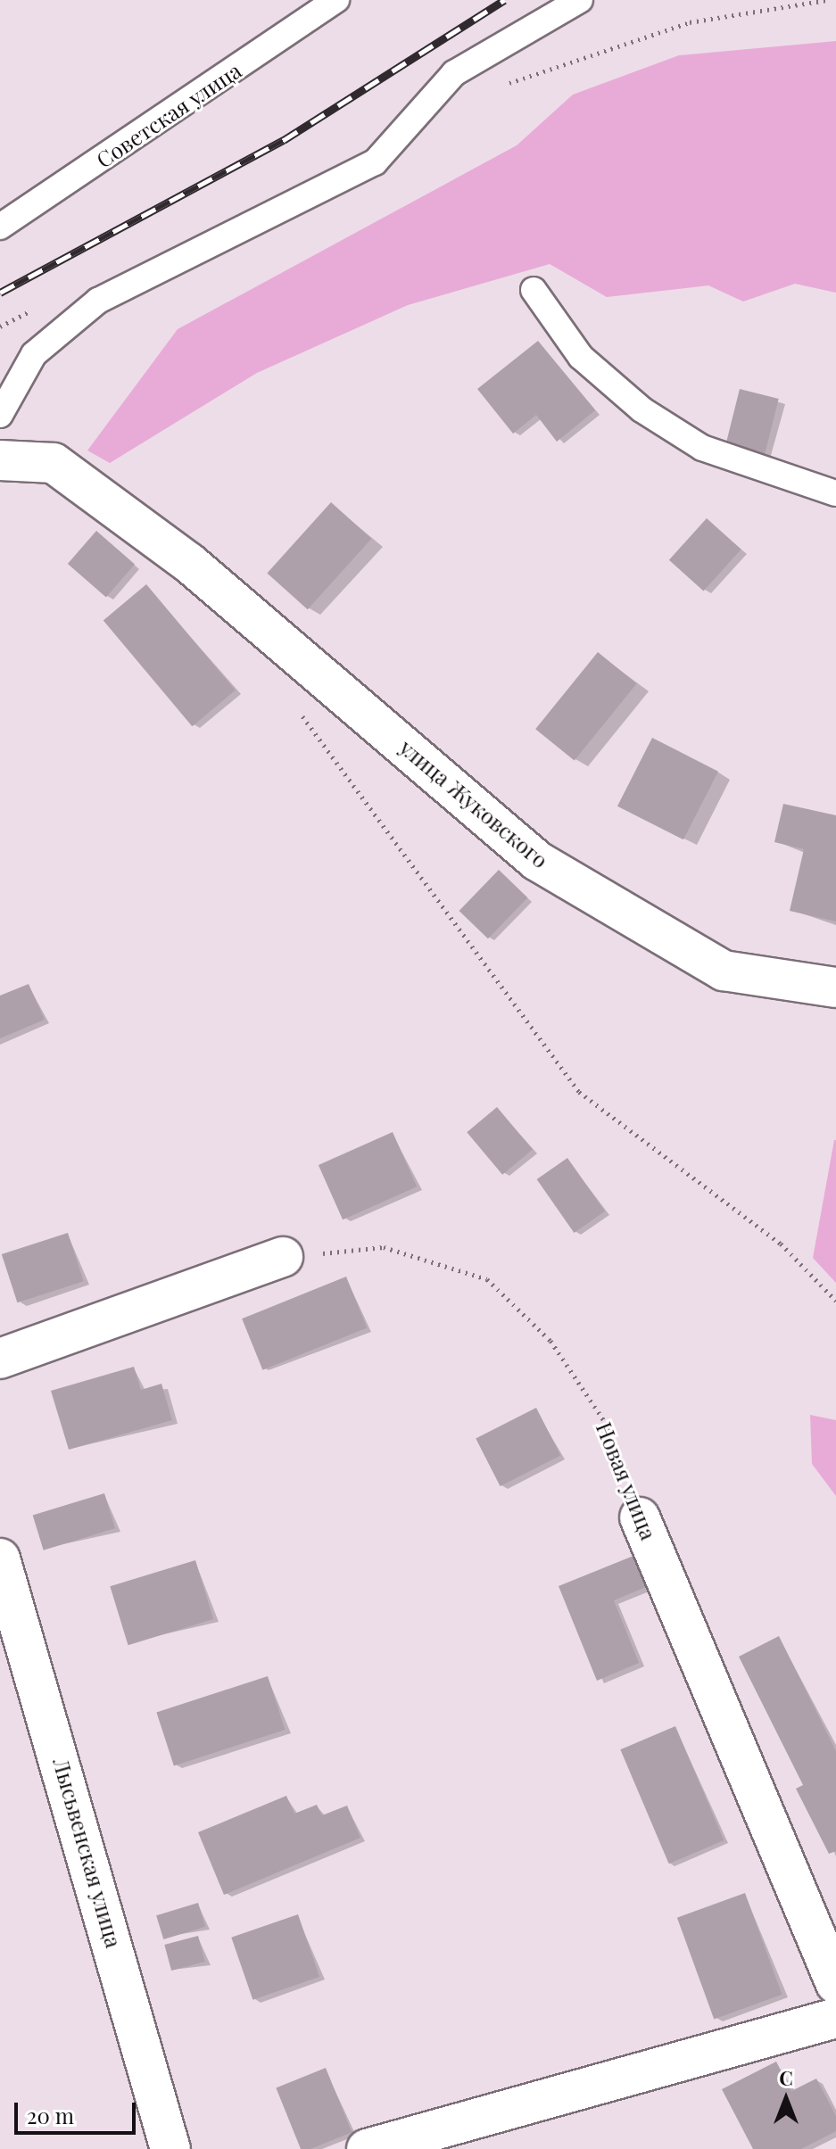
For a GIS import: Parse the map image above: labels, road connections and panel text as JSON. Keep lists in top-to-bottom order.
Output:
{
  "streets": {
    "street": ["улица Жуковского", "Новая улица", "Лысьвенская улица"],
    "lane": ["Советская улица"]
  },
  "scale_bar": "20 m",
  "north": "top"
}
